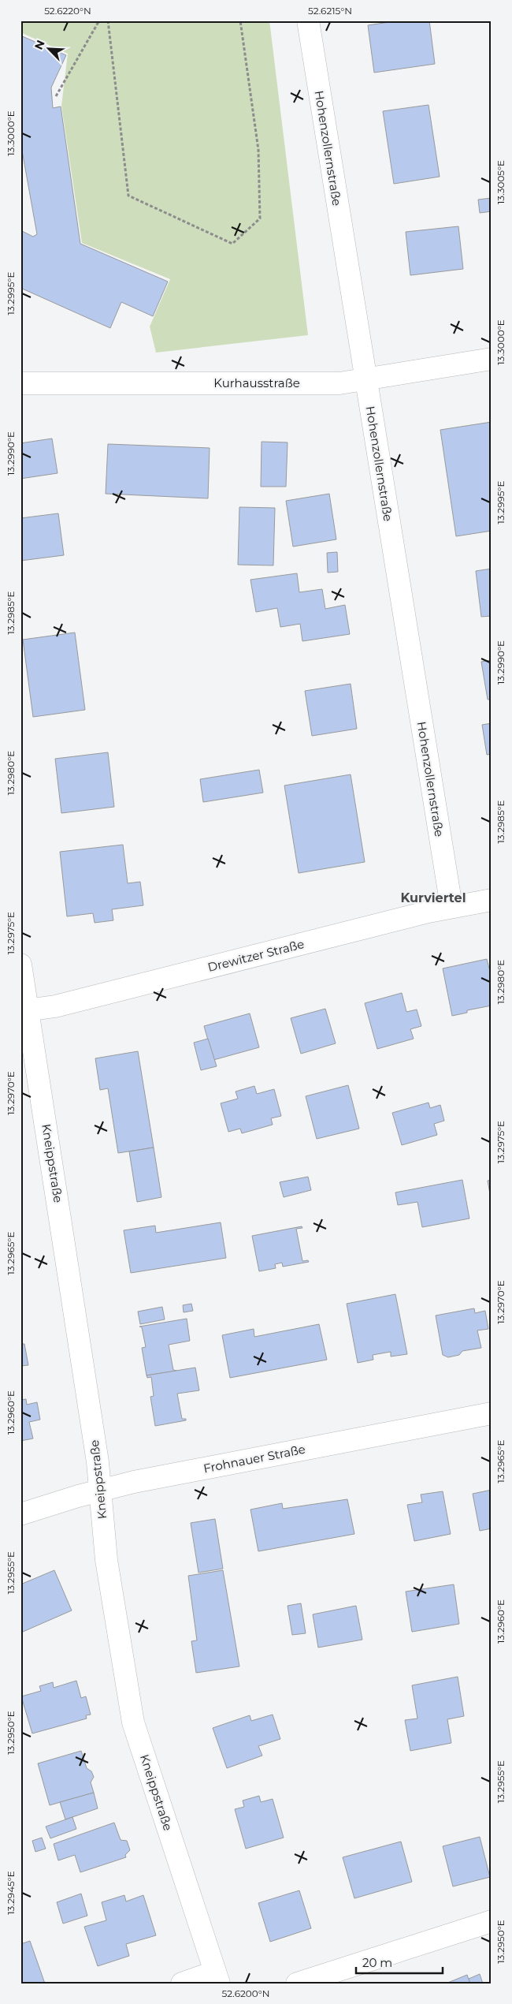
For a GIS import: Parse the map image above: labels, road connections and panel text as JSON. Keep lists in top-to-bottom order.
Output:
{
  "streets": {
    "street": [
      "Hohenzollernstraße",
      "Kurhausstraße",
      "Drewitzer Straße",
      "Kneippstraße",
      "Frohnauer Straße"
    ]
  },
  "crossings": [
    ["Hohenzollernstraße", "Kurhausstraße"],
    ["Hohenzollernstraße", "Drewitzer Straße"],
    ["Drewitzer Straße", "Kneippstraße"],
    ["Kneippstraße", "Frohnauer Straße"]
  ],
  "districts": ["Kurviertel"],
  "scale_bar": "20 m",
  "north": "top left",
  "coordinates": [
    "52.6220°N",
    "52.6215°N",
    "13.3000°E",
    "13.3005°E",
    "13.2995°E",
    "13.2990°E",
    "13.2985°E",
    "13.2980°E",
    "13.2975°E",
    "13.2970°E",
    "13.2965°E",
    "13.2960°E",
    "13.2955°E",
    "13.2950°E",
    "13.2945°E",
    "52.6200°N"
  ]
}
